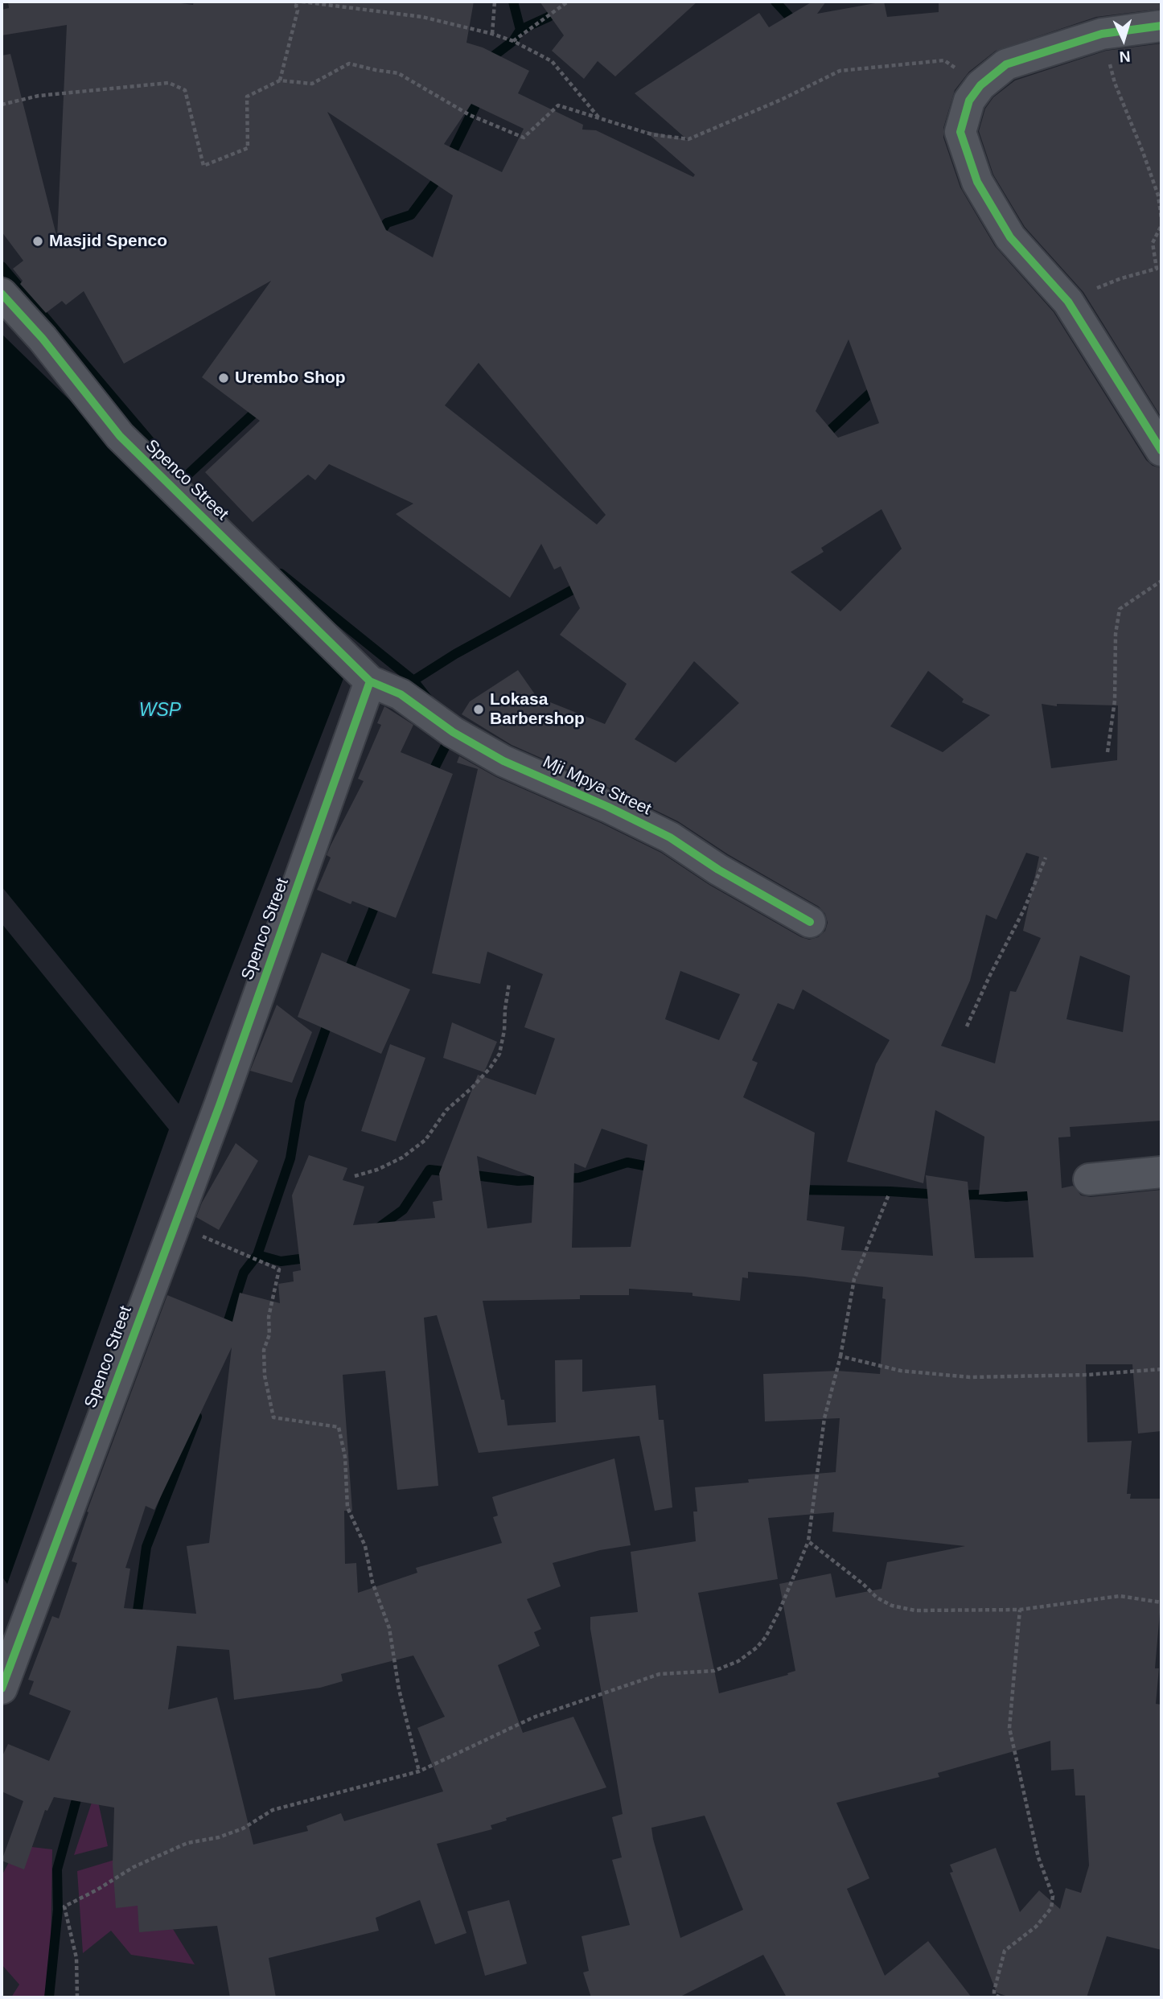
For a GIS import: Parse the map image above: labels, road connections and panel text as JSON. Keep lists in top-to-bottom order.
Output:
{
  "streets": {
    "street": ["Spenco Street", "Mji Mpya Street"]
  },
  "crossings": [
    ["Spenco Street", "Mji Mpya Street"]
  ],
  "water": ["WSP"],
  "places": ["Masjid Spenco", "Urembo Shop", "Lokasa Barbershop"],
  "north": "bottom"
}
